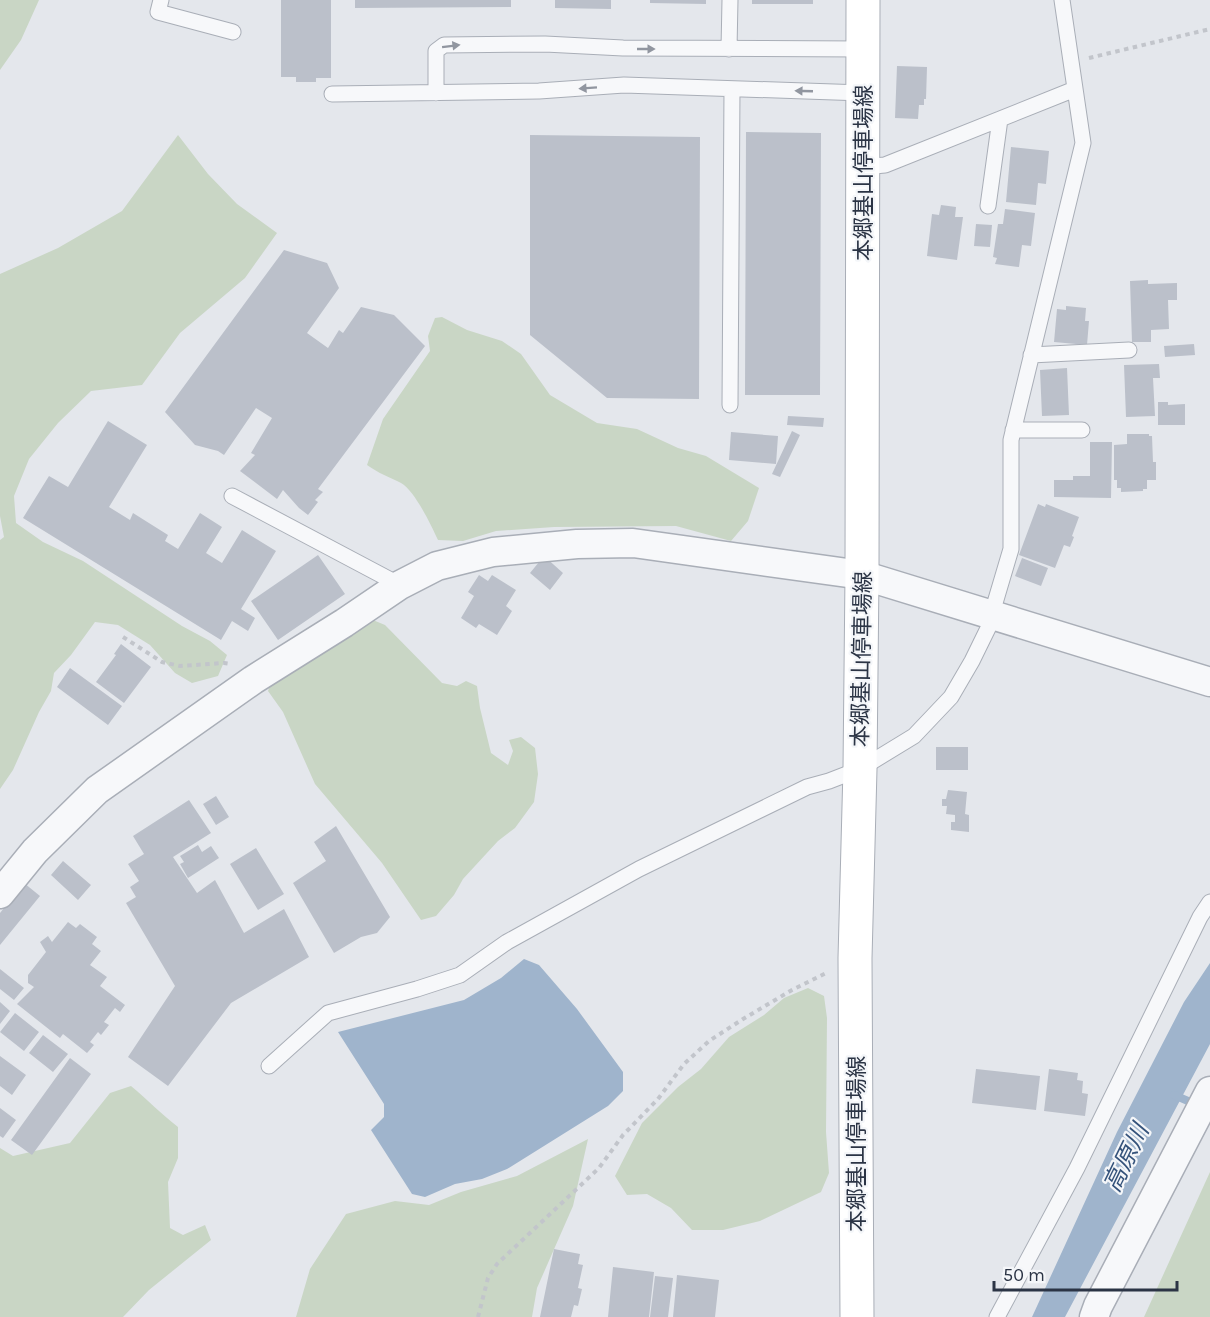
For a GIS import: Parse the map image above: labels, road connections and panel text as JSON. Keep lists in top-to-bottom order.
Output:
{
  "streets": {
    "main road": ["本郷基山停車場線"]
  },
  "water": ["高原川"],
  "scale_bar": "50 m"
}
